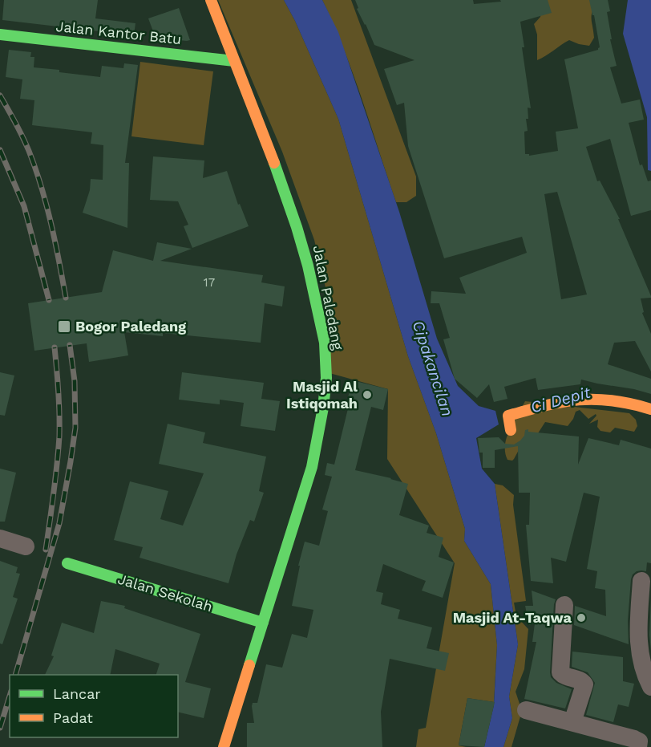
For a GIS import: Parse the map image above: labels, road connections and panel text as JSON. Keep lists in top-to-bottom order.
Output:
{
  "streets": {
    "street": ["Jalan Kantor Batu", "Jalan Paledang", "Jalan Sekolah"]
  },
  "crossings": [
    ["Jalan Kantor Batu", "Jalan Paledang"],
    ["Jalan Paledang", "Jalan Sekolah"]
  ],
  "water": ["Cipakancilan", "Ci Depit"],
  "places": {
    "transit": ["Bogor Paledang"],
    "other": ["Masjid Al Istiqomah", "Masjid At-Taqwa"]
  },
  "house_numbers": ["17"],
  "legend": ["Lancar", "Padat"]
}
